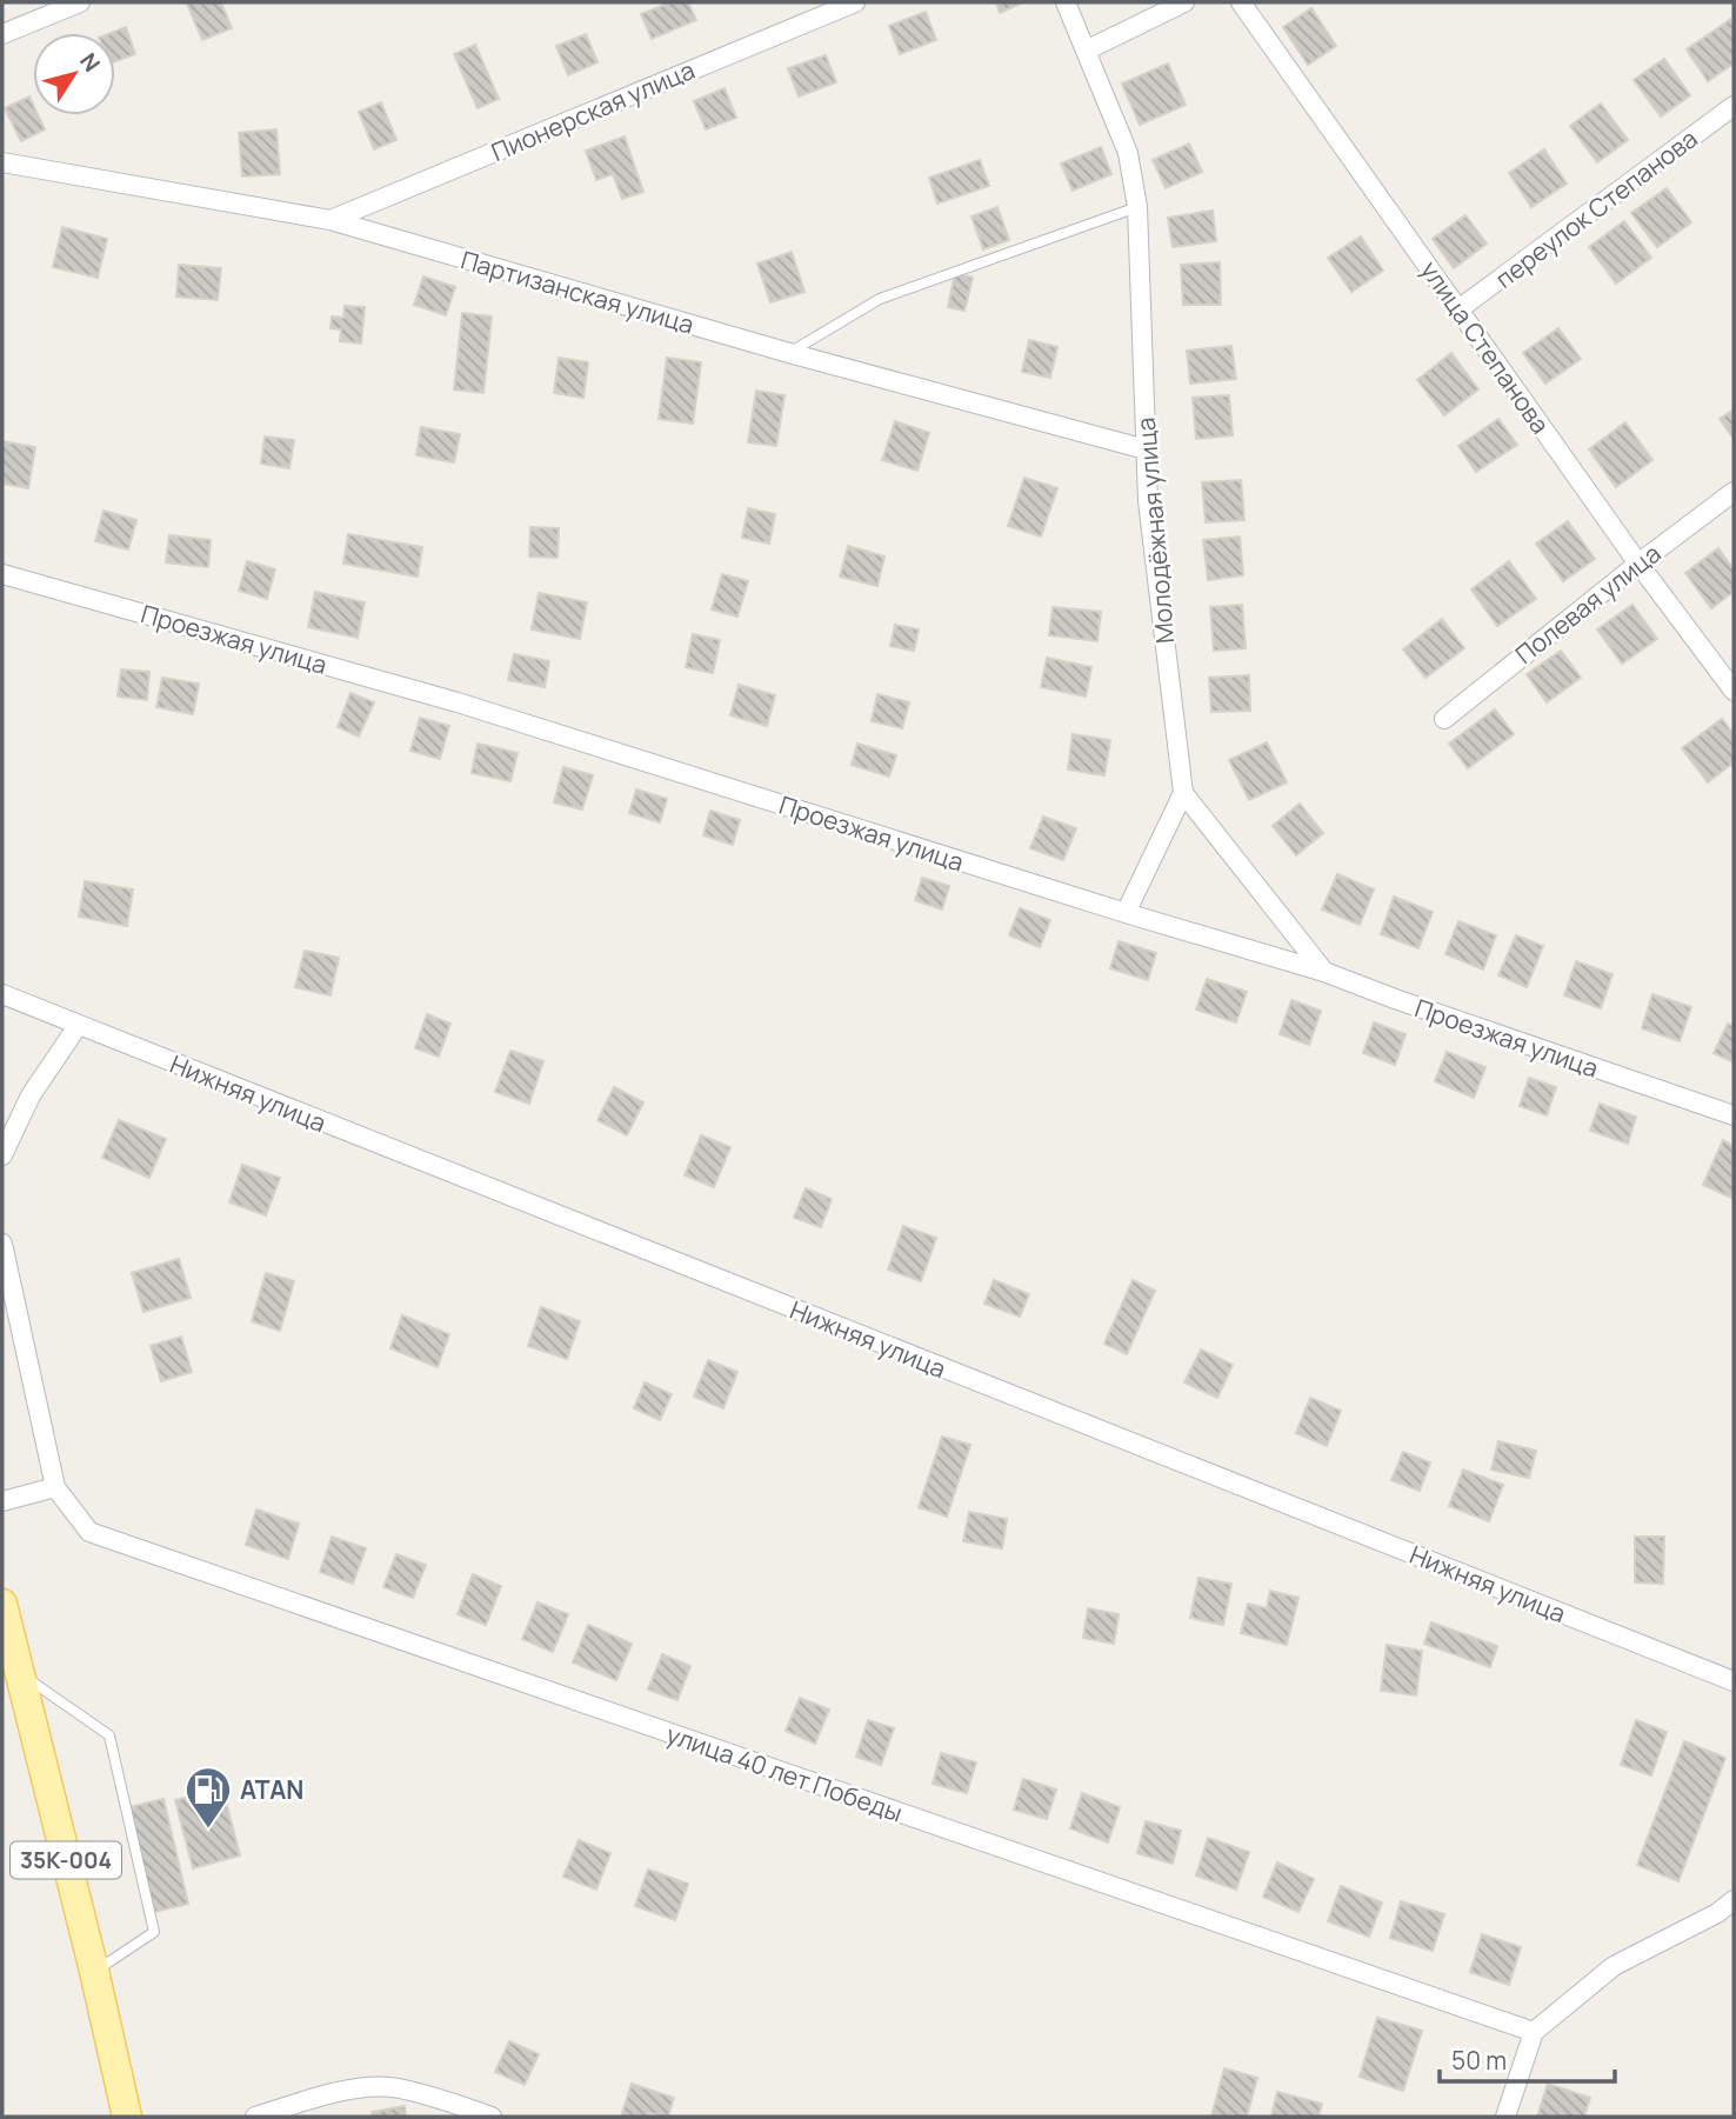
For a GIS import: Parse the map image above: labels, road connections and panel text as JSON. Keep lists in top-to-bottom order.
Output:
{
  "streets": {
    "main road": ["35К-004"],
    "street": [
      "Пионерская улица",
      "переулок Степанова",
      "Партизанская улица",
      "улица Степанова",
      "Молодёжная улица",
      "Полевая улица",
      "Проезжая улица",
      "Нижняя улица",
      "улица 40 лет Победы"
    ]
  },
  "crossings": [
    ["Пионерская улица", "Партизанская улица"],
    ["переулок Степанова", "улица Степанова"],
    ["Партизанская улица", "Молодёжная улица"],
    ["улица Степанова", "Полевая улица"]
  ],
  "places": {
    "fuel station": ["ATAN"]
  },
  "scale_bar": "50 m",
  "north": "top right"
}
